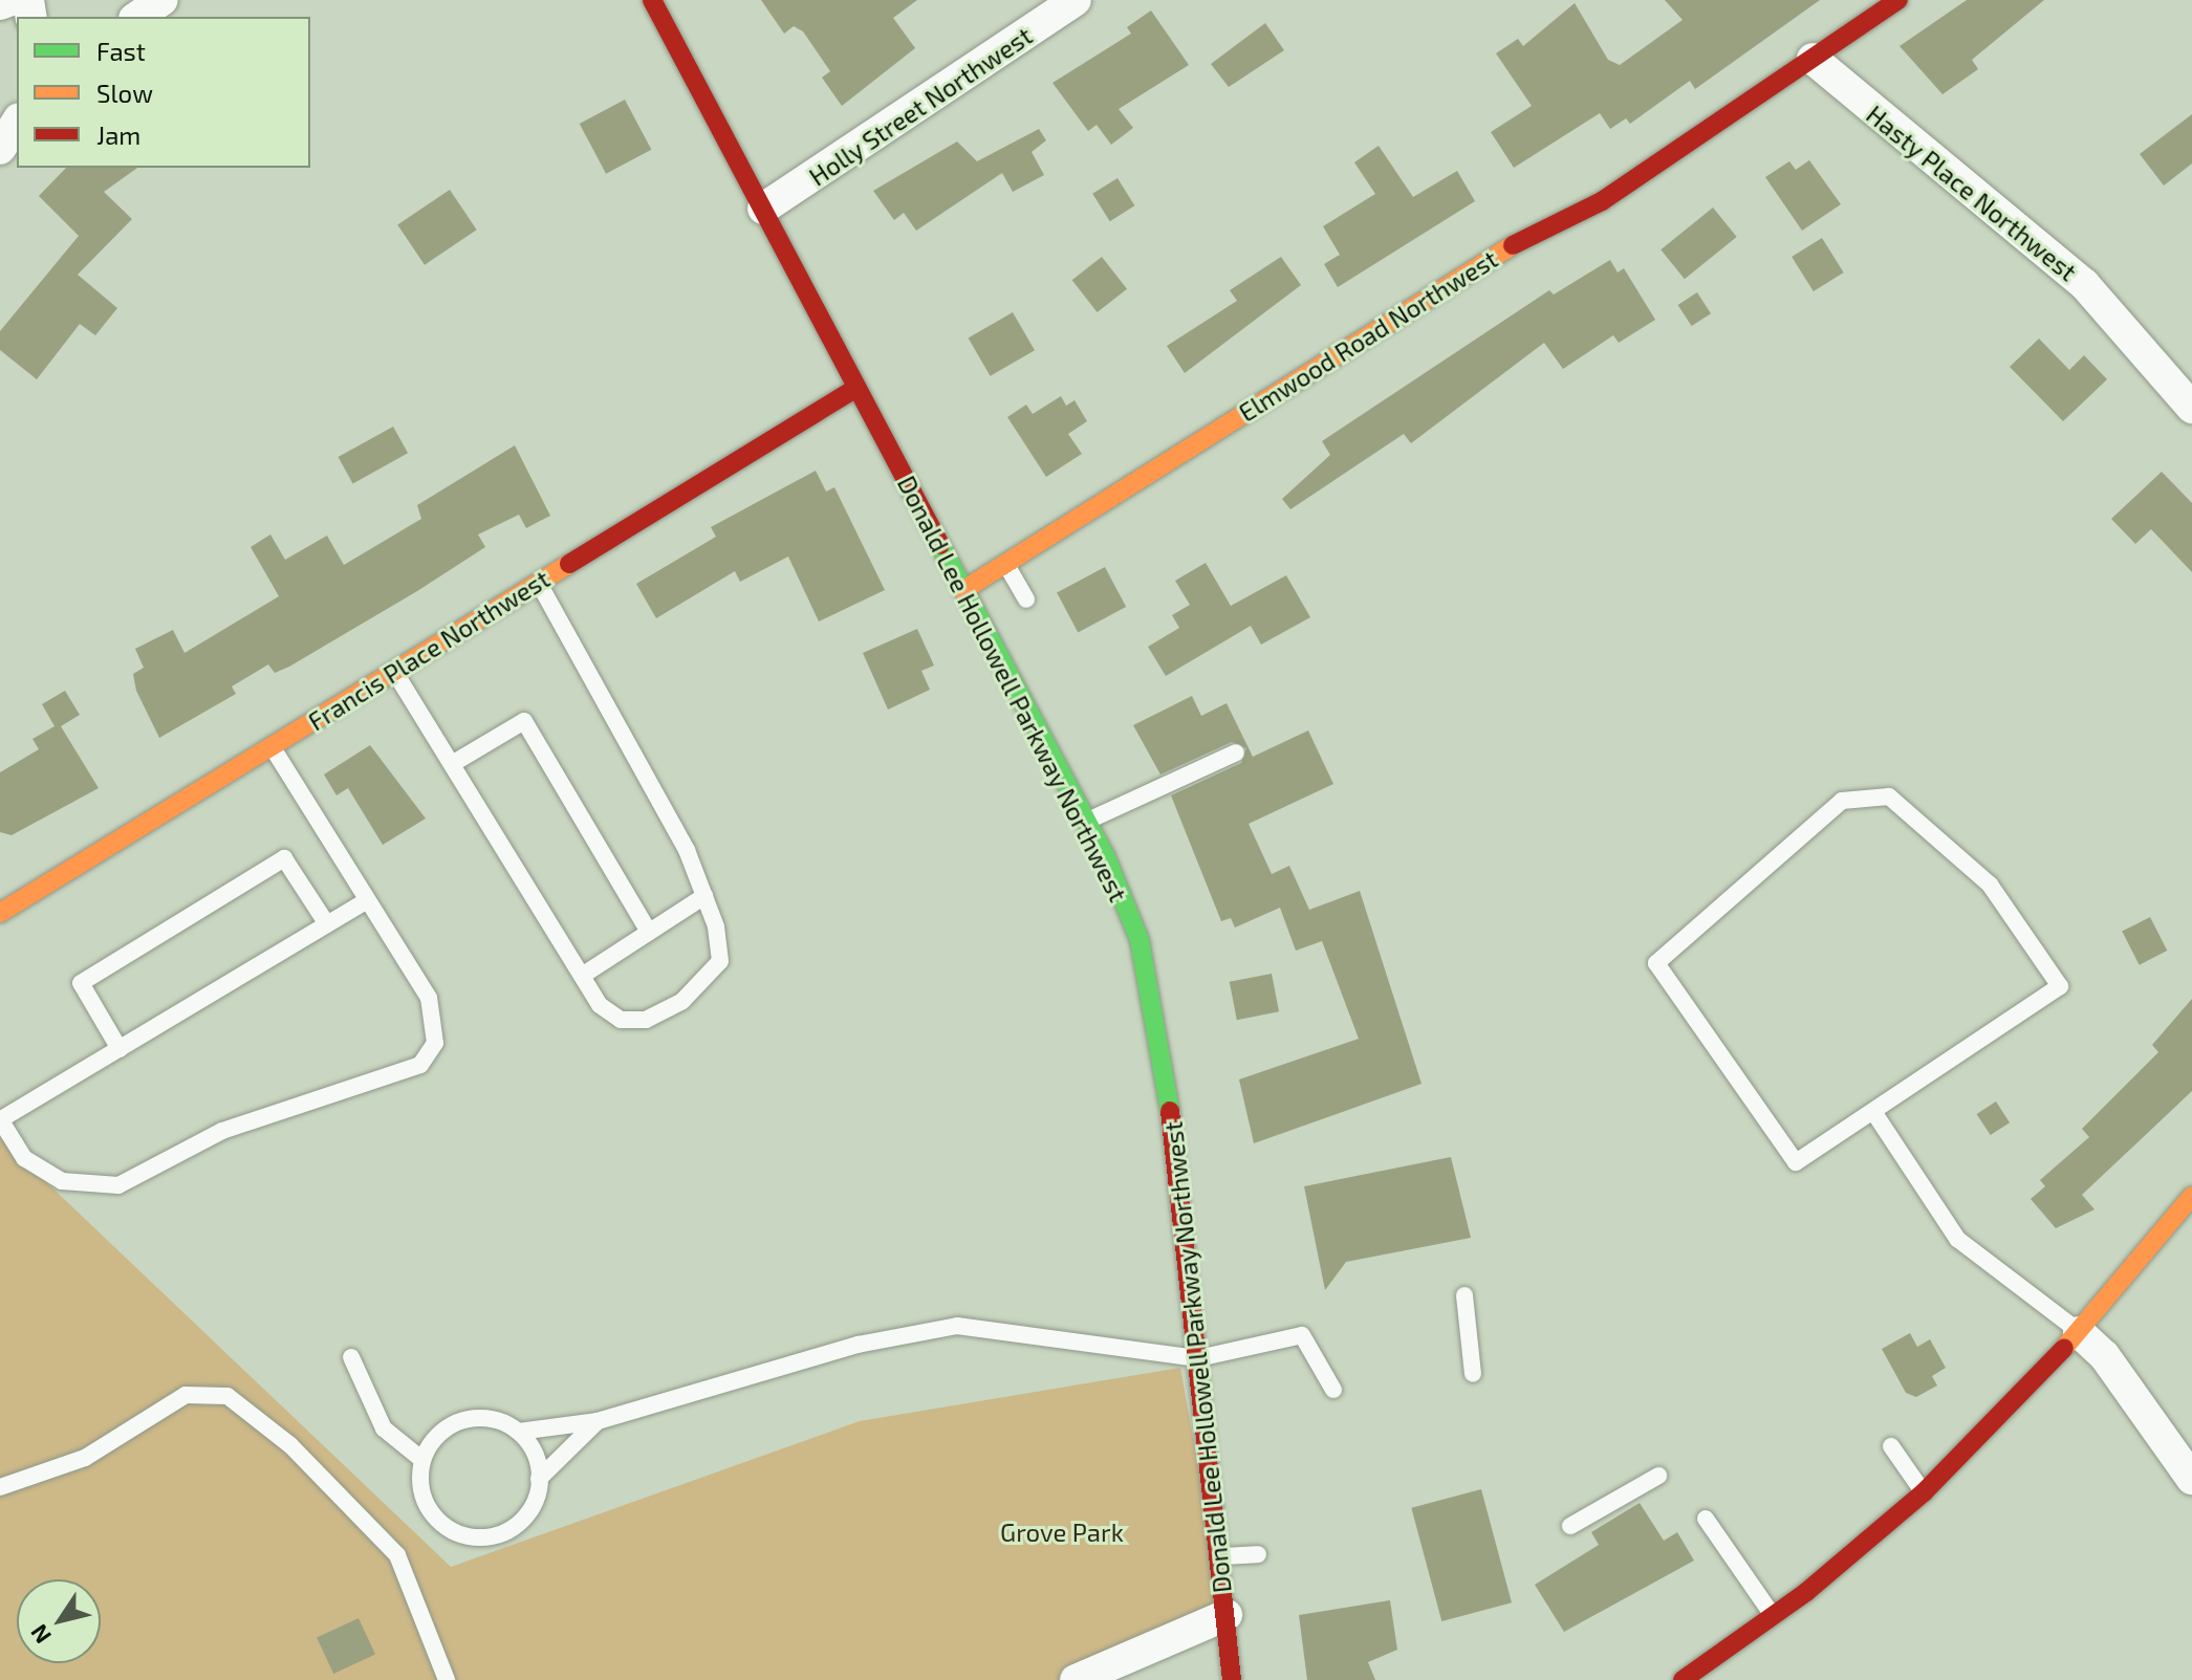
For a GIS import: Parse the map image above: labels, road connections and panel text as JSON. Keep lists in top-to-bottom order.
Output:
{
  "streets": {
    "street": [
      "Holly Street Northwest",
      "Hasty Place Northwest",
      "Elmwood Road Northwest",
      "Francis Place Northwest",
      "Donald Lee Hollowell Parkway Northwest"
    ]
  },
  "crossings": [
    ["Holly Street Northwest", "Donald Lee Hollowell Parkway Northwest"],
    ["Hasty Place Northwest", "Elmwood Road Northwest"],
    ["Elmwood Road Northwest", "Donald Lee Hollowell Parkway Northwest"],
    ["Francis Place Northwest", "Donald Lee Hollowell Parkway Northwest"]
  ],
  "parks": ["Grove Park"],
  "legend": ["Fast", "Slow", "Jam"],
  "north": "bottom left"
}
